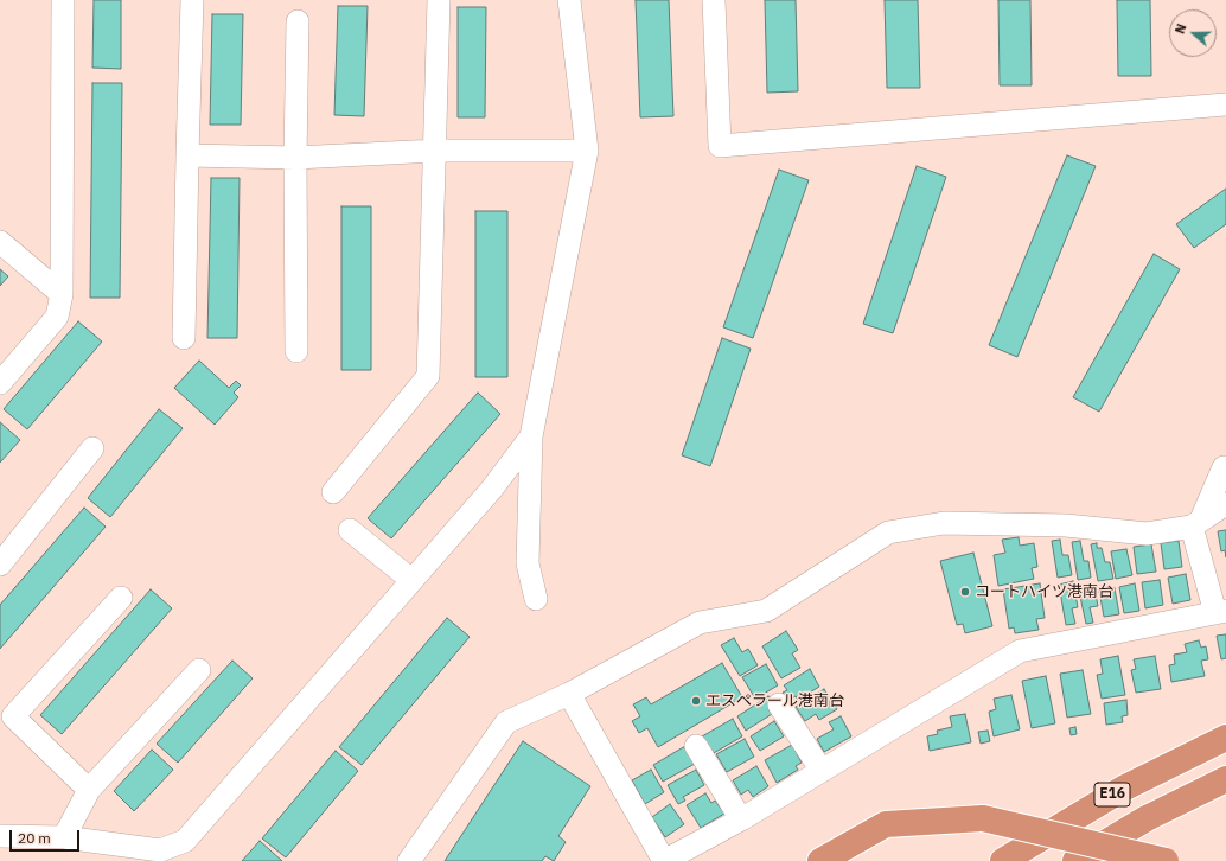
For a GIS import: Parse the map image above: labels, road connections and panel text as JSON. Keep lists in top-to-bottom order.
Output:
{
  "streets": {
    "highway": ["E16"]
  },
  "places": ["コートハイツ港南台", "エスペラール港南台"],
  "scale_bar": "20 m",
  "north": "left"
}
